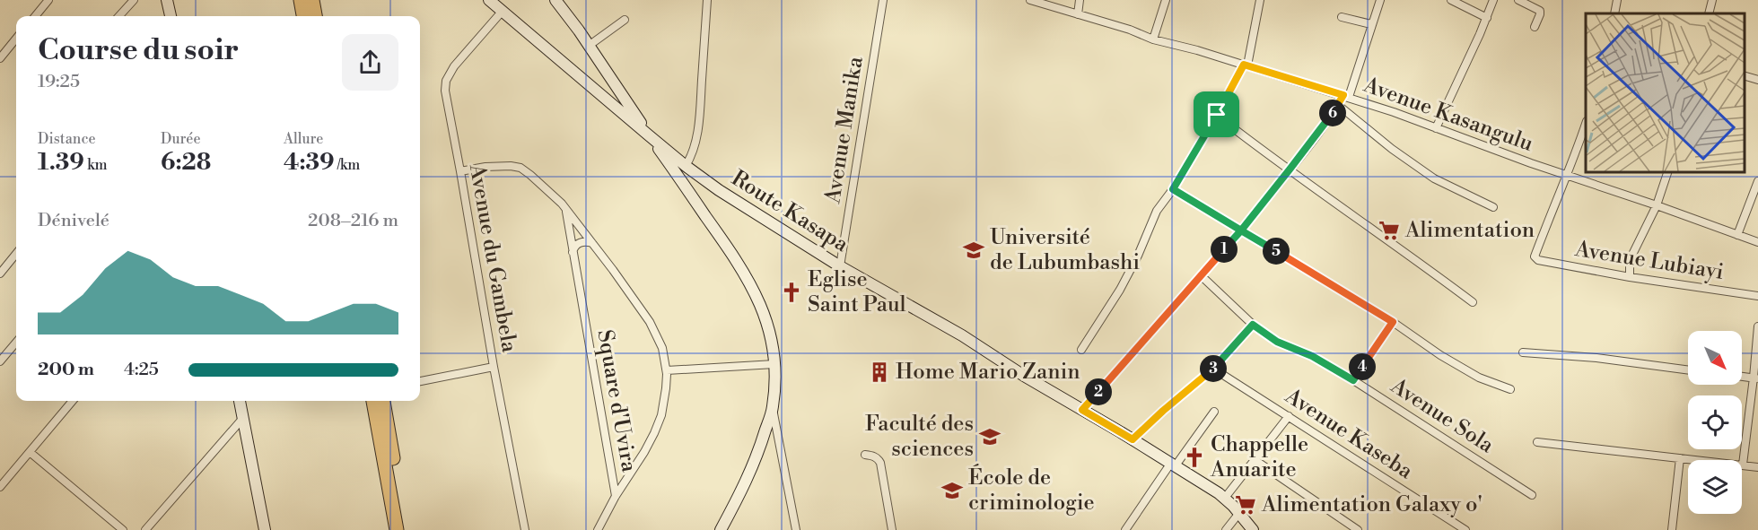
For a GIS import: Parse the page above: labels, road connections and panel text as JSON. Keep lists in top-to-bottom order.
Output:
{
  "streets": {
    "main road": ["Route Kasapa"],
    "street": [
      "Avenue Kasangulu",
      "Avenue Manika",
      "Avenue du Gambela",
      "Avenue Lubiayi",
      "Square d'Uvira",
      "Avenue Sola",
      "Avenue Kaseba"
    ]
  },
  "crossings": [
    ["Avenue Kasangulu", "Avenue Lubiayi"],
    ["Avenue Manika", "Route Kasapa"],
    ["Route Kasapa", "Avenue du Gambela"]
  ],
  "places": {
    "supermarket": ["Alimentation", "Alimentation Galaxy o'"],
    "school or university": ["Université de Lubumbashi", "Faculté des sciences", "École de criminologie"],
    "church": ["Eglise Saint Paul", "Chappelle Anuarite"],
    "building": ["Home Mario Zanin"]
  },
  "north": "bottom right",
  "page": {
    "heading": ["Course du soir", "19:25"],
    "pins": [
      "6",
      "1",
      "5",
      "4",
      "3",
      "2"
    ],
    "stats": [
      ["Distance", "1.39 km"],
      ["Durée", "6:28"],
      ["Allure", "4:39 /km"]
    ],
    "chart": ["Dénivelé", "208–216 m"],
    "list": [
      {
        "name": "200 m",
        "note": "4:25"
      }
    ]
  }
}
